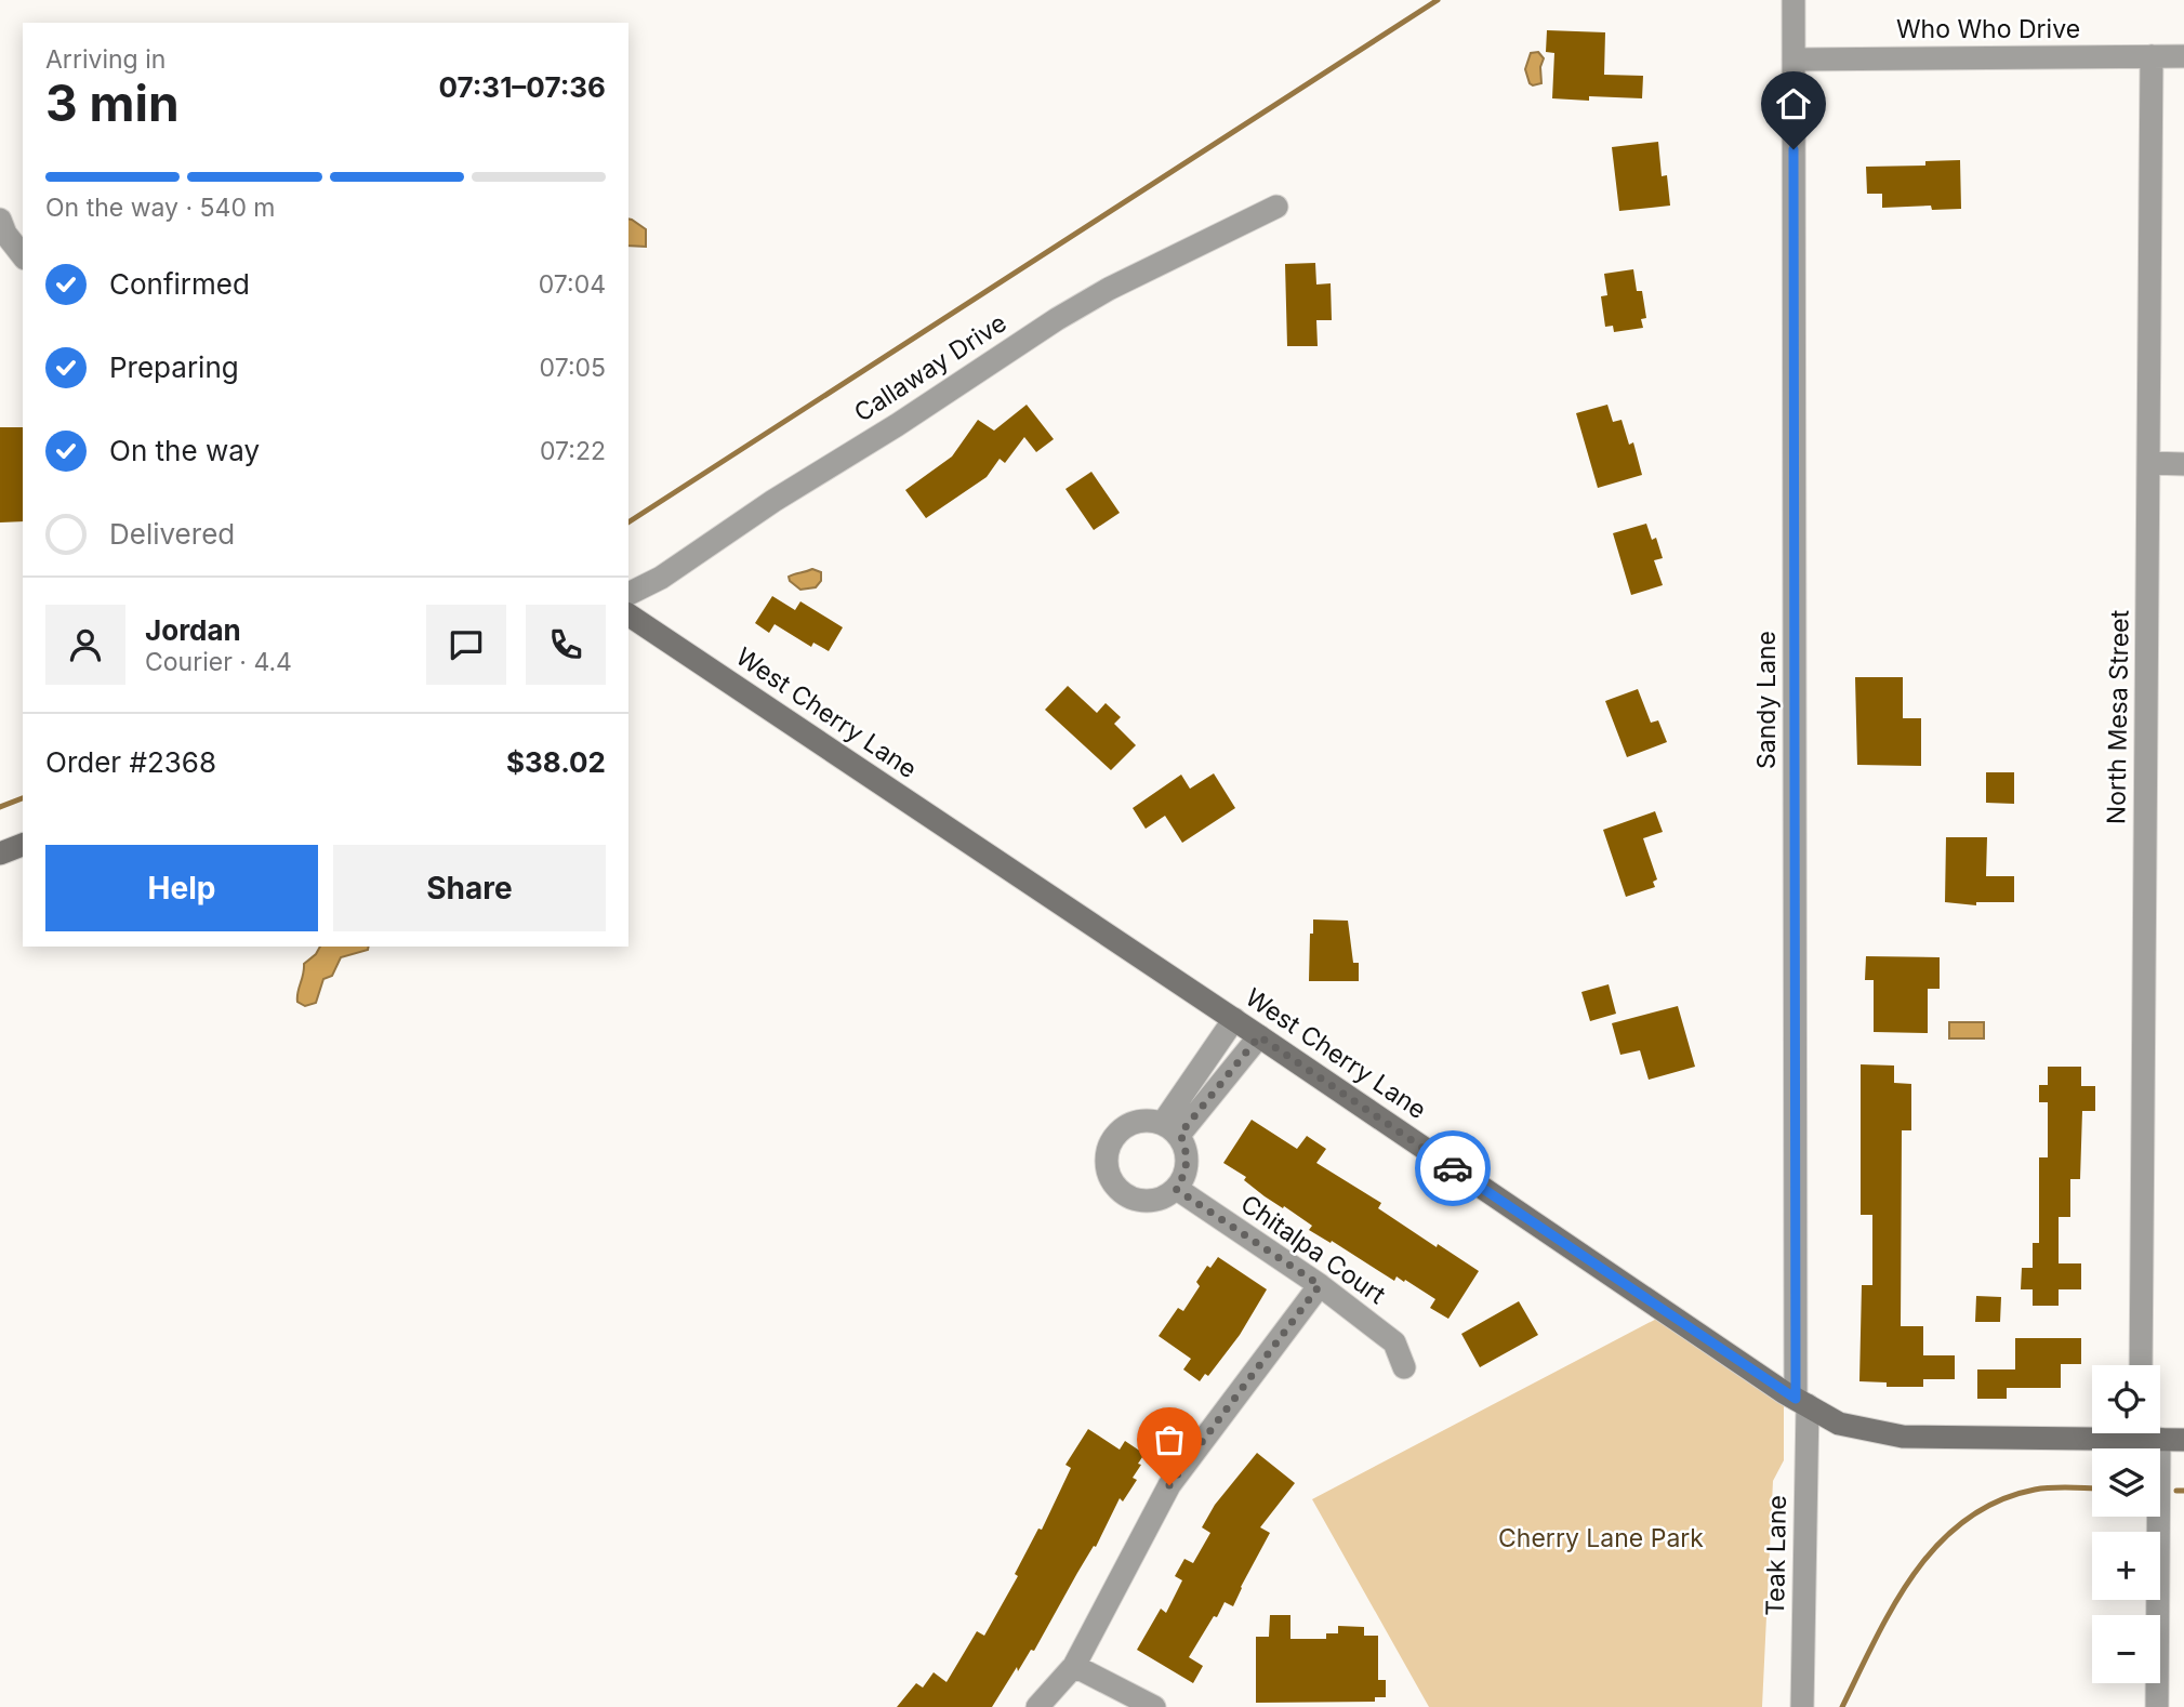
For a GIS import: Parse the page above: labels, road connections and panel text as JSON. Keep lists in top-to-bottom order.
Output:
{
  "streets": {
    "street": [
      "Who Who Drive",
      "Callaway Drive",
      "Sandy Lane",
      "West Cherry Lane",
      "North Mesa Street",
      "Chitalpa Court",
      "Teak Lane"
    ]
  },
  "crossings": [
    ["Who Who Drive", "Sandy Lane"],
    ["Who Who Drive", "North Mesa Street"],
    ["Sandy Lane", "West Cherry Lane"],
    ["Sandy Lane", "Teak Lane"],
    ["West Cherry Lane", "Teak Lane"]
  ],
  "parks": ["Cherry Lane Park"],
  "page": {
    "heading": ["3 min", "Arriving in", "07:31–07:36"],
    "panel": [
      "Jordan",
      "Courier · 4.4",
      "Order #2368",
      "$38.02"
    ],
    "bar": "On the way · 540 m",
    "list": [
      ["Confirmed", "07:04"],
      ["Preparing", "07:05"],
      ["On the way", "07:22"],
      "Delivered"
    ],
    "buttons": ["Help", "Share"],
    "map_buttons": ["+", "−"]
  }
}
